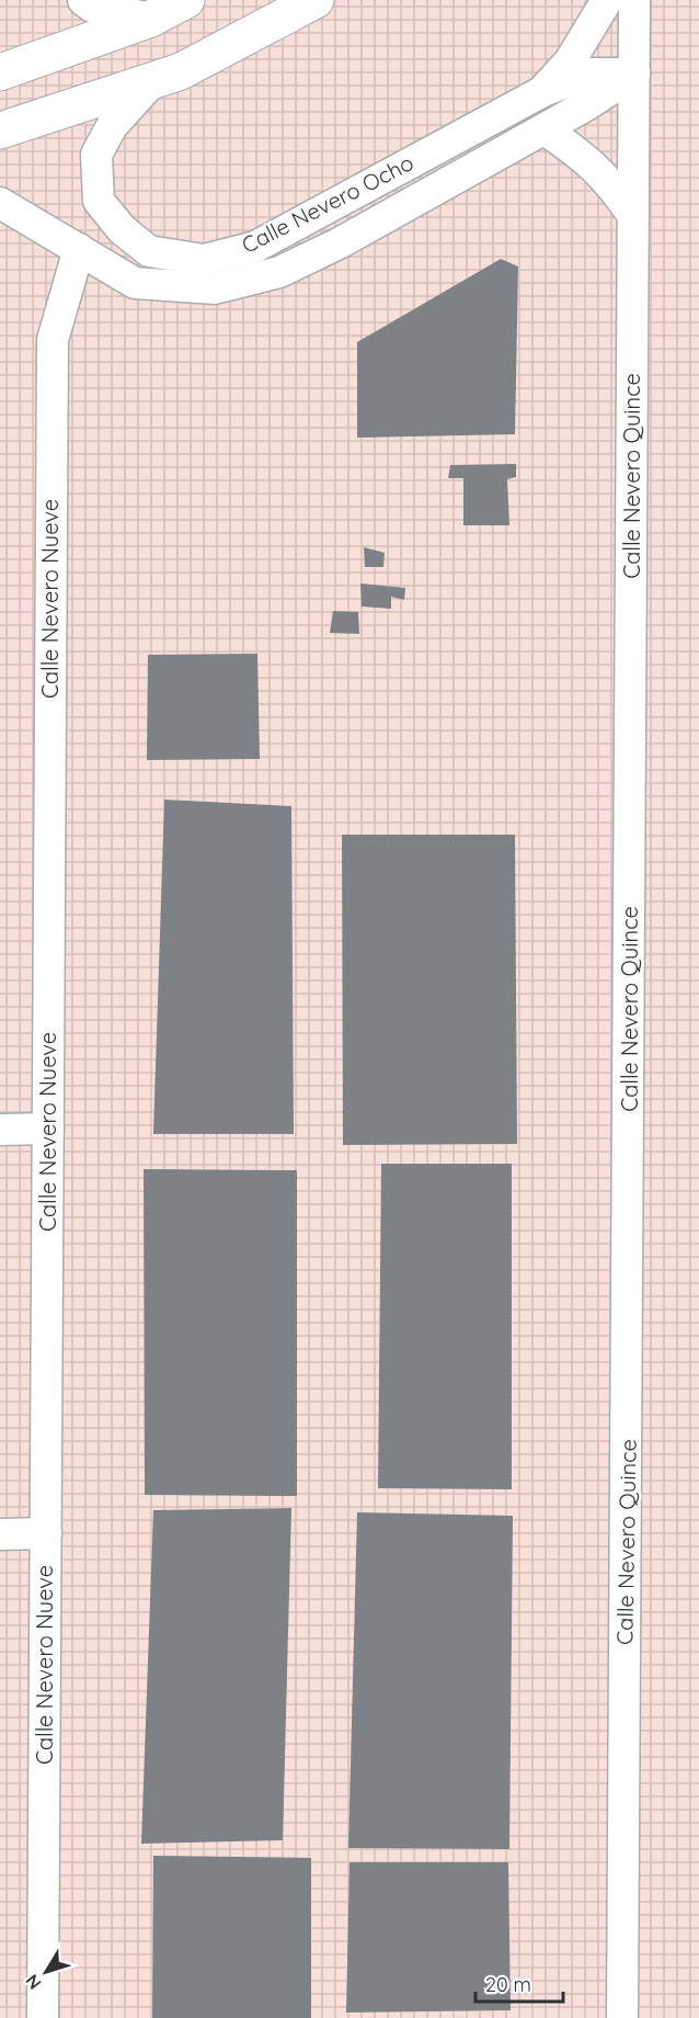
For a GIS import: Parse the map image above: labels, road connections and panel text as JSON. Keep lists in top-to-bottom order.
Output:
{
  "streets": {
    "street": ["Calle Nevero Ocho", "Calle Nevero Quince", "Calle Nevero Nueve"]
  },
  "crossings": [
    ["Calle Nevero Ocho", "Calle Nevero Quince"],
    ["Calle Nevero Ocho", "Calle Nevero Nueve"]
  ],
  "scale_bar": "20 m",
  "north": "bottom left"
}
